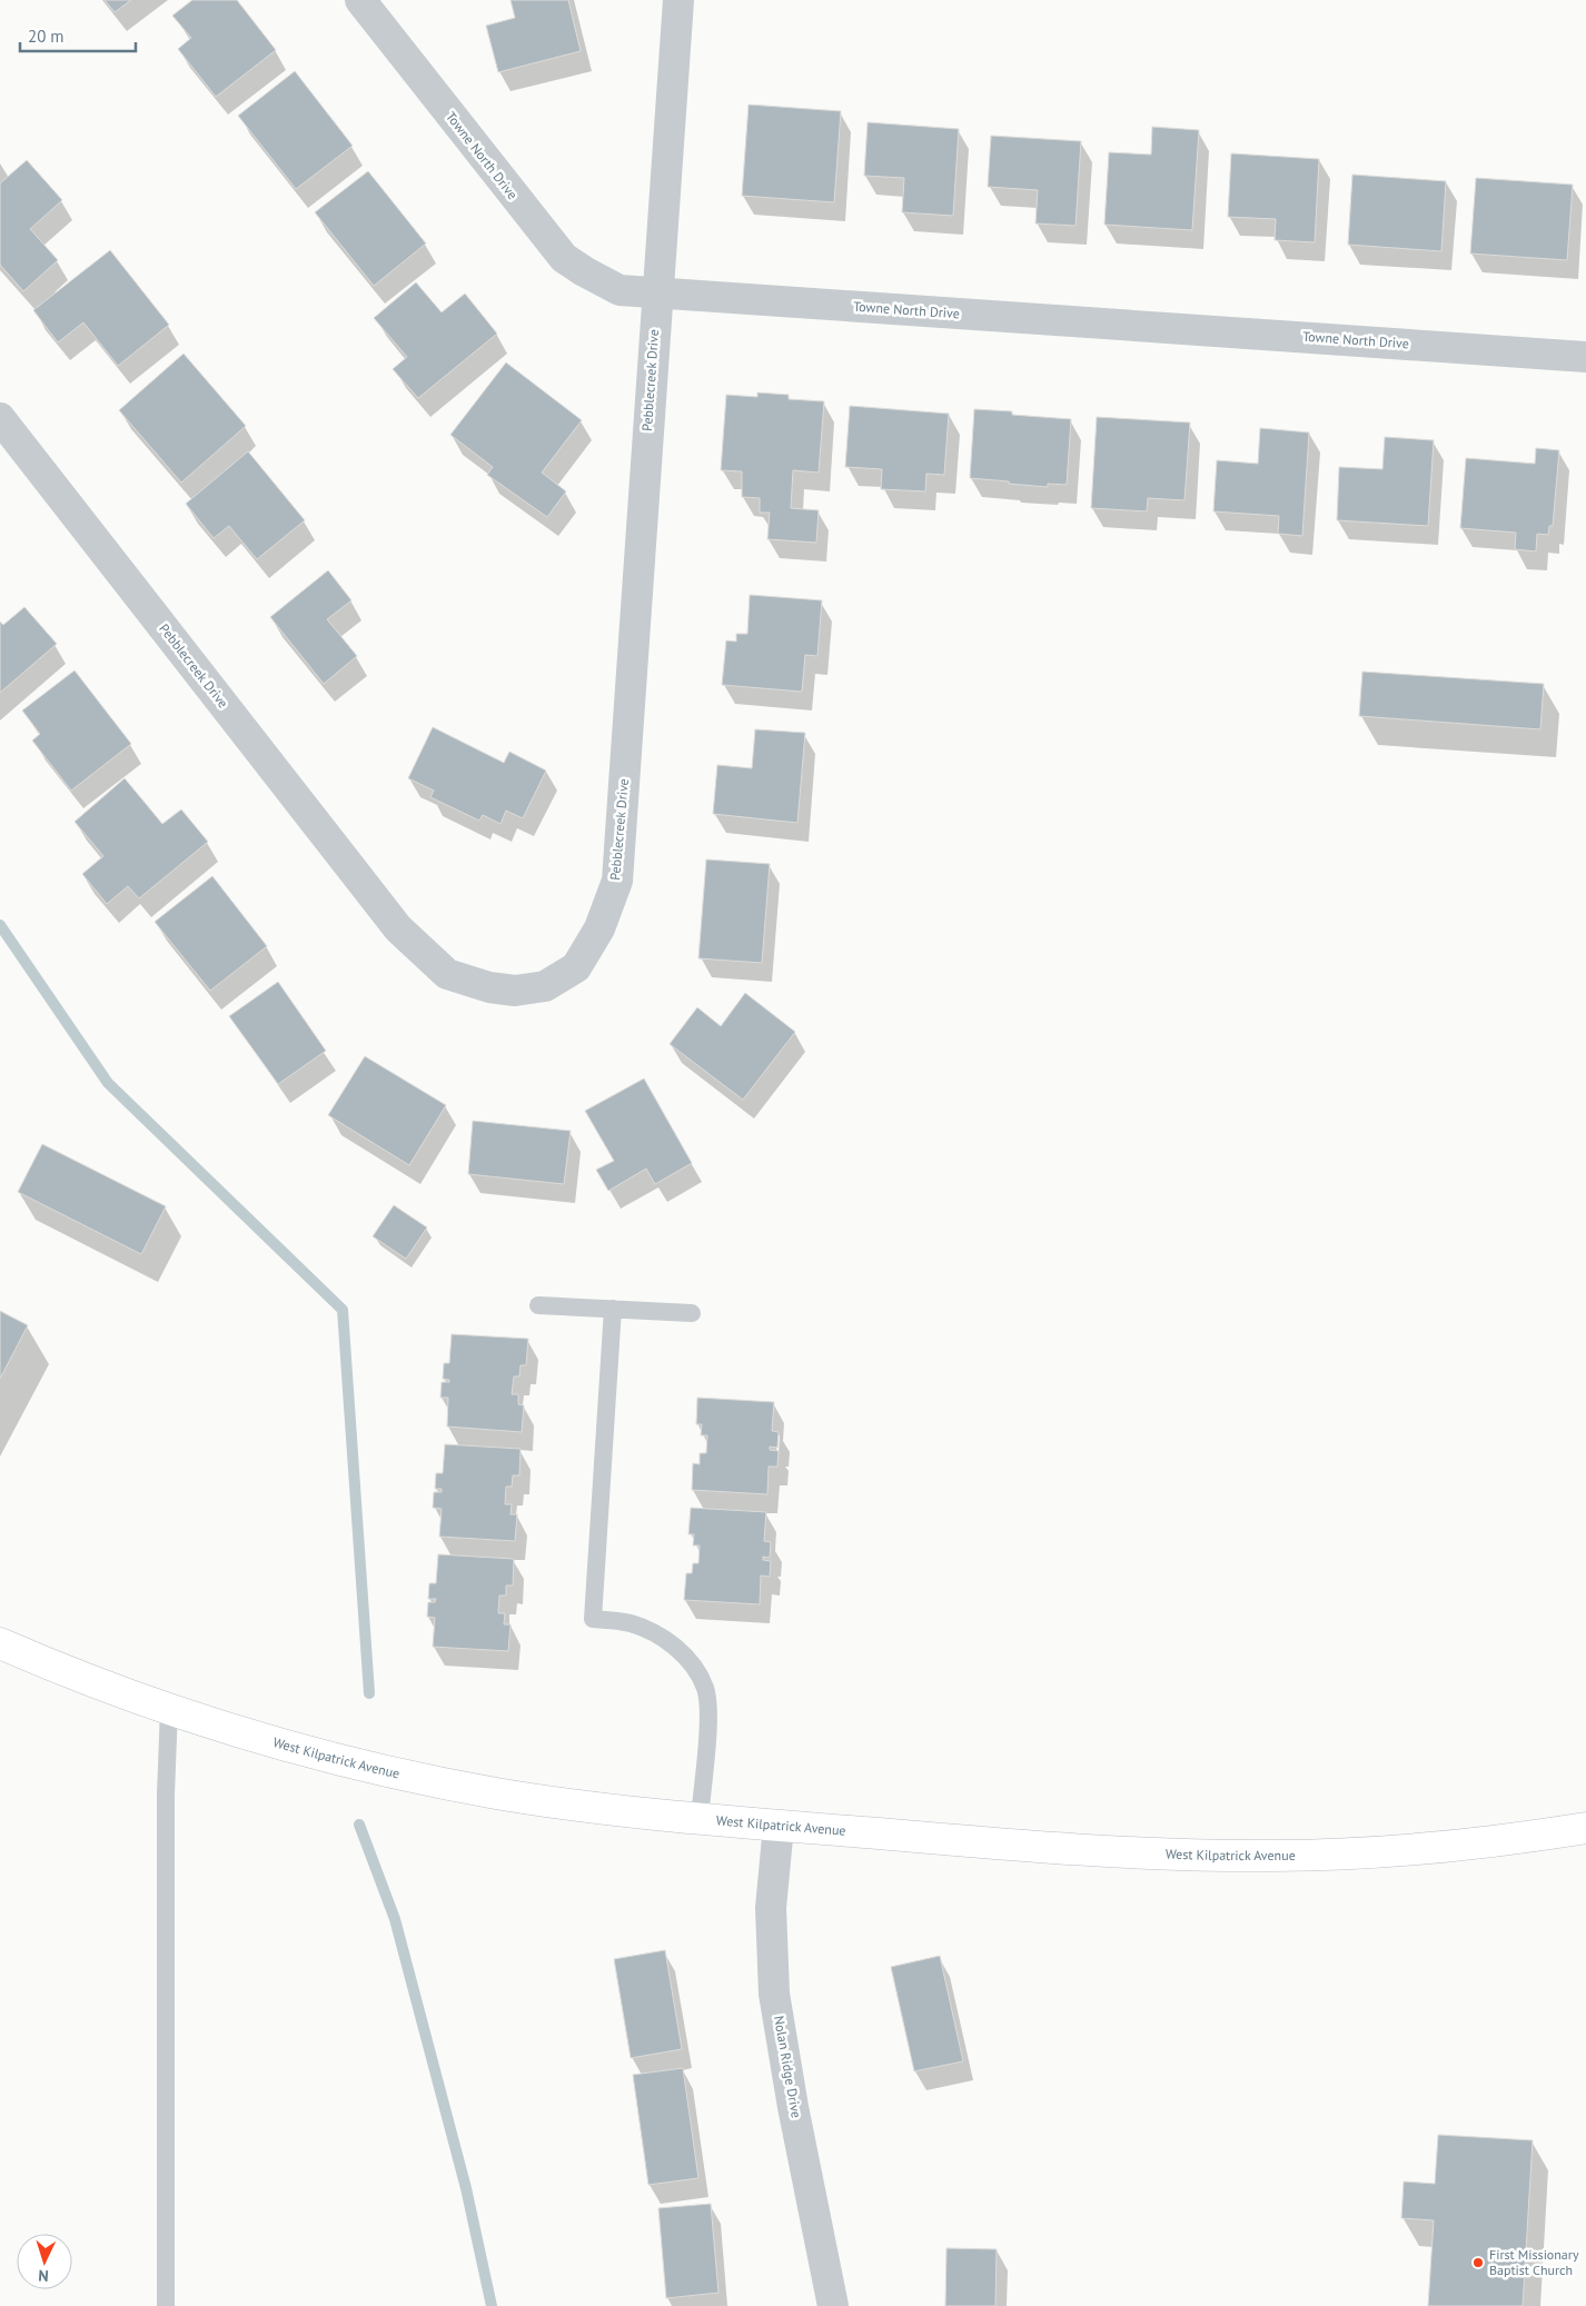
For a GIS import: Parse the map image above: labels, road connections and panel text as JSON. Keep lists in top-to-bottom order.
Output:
{
  "streets": {
    "main road": ["West Kilpatrick Avenue"],
    "street": ["Towne North Drive", "Pebblecreek Drive", "Nolan Ridge Drive"]
  },
  "crossings": [
    ["Towne North Drive", "Pebblecreek Drive"],
    ["West Kilpatrick Avenue", "Nolan Ridge Drive"]
  ],
  "places": ["First Missionary Baptist Church"],
  "scale_bar": "20 m",
  "north": "bottom"
}
